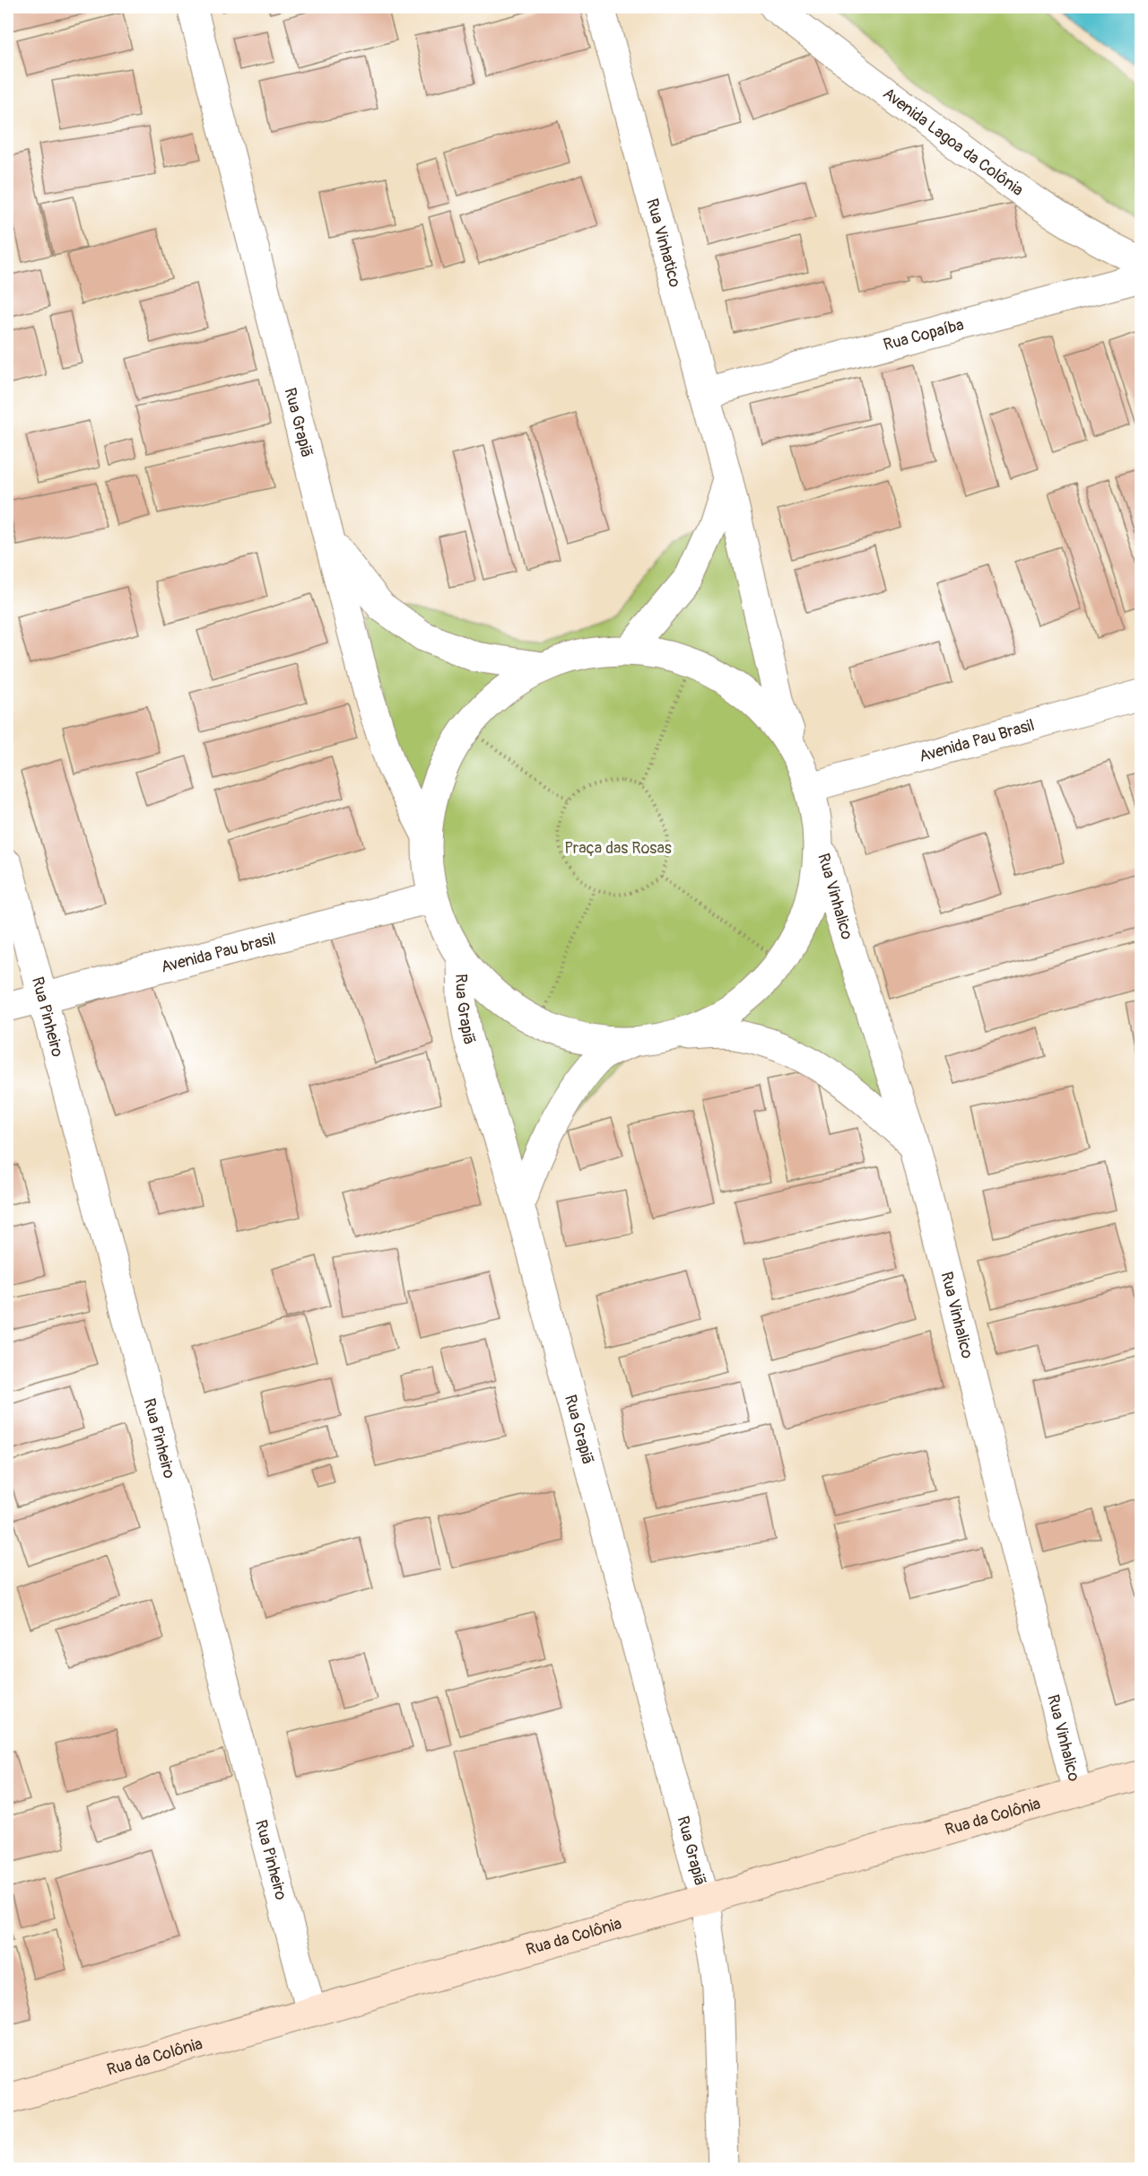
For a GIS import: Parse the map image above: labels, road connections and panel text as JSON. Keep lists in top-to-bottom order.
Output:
{
  "streets": {
    "main road": ["Rua da Colônia"],
    "street": [
      "Avenida Lagoa da Colônia",
      "Rua Vinhatico",
      "Rua Copaíba",
      "Rua Grapiã",
      "Avenida Pau Brasil",
      "Rua Vinhalico",
      "Avenida Pau brasil",
      "Rua Pinheiro"
    ]
  },
  "crossings": [
    ["Rua Vinhatico", "Rua Copaíba"],
    ["Rua Grapiã", "Rua da Colônia"],
    ["Rua Vinhalico", "Rua da Colônia"],
    ["Avenida Pau brasil", "Rua Pinheiro"],
    ["Rua Pinheiro", "Rua da Colônia"]
  ],
  "parks": ["Praça das Rosas"]
}
